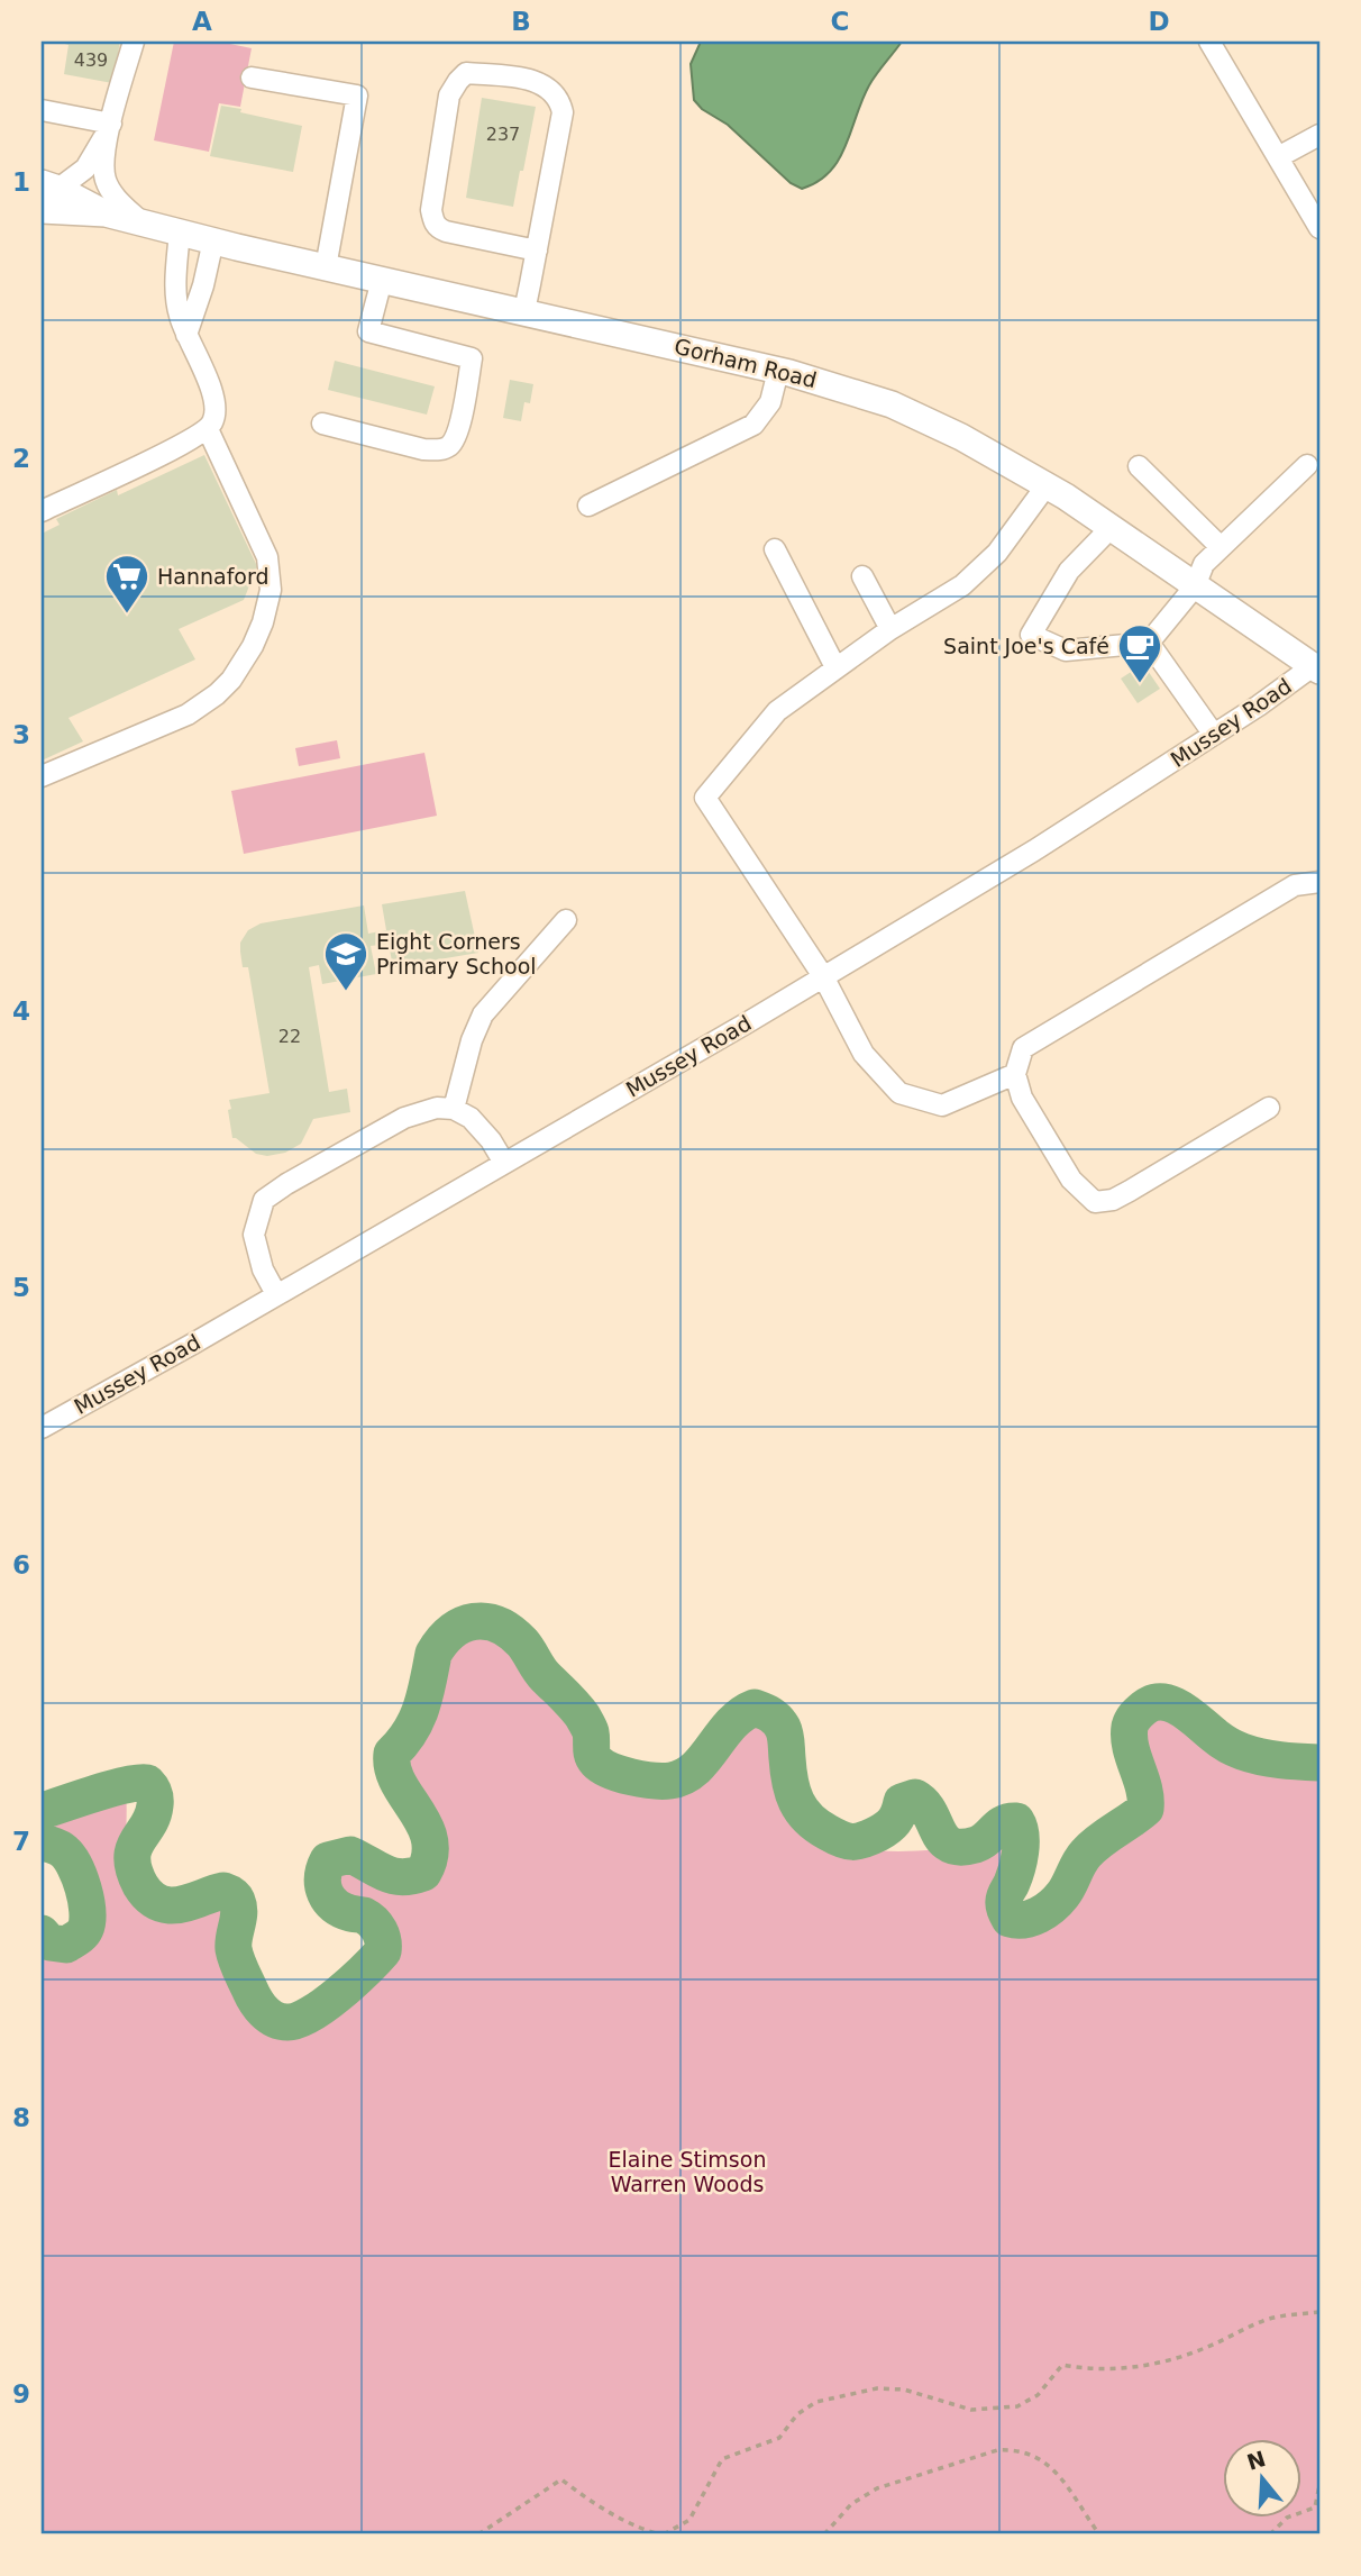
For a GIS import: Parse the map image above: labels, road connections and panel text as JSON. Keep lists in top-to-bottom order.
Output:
{
  "streets": {
    "main road": ["Gorham Road"],
    "street": ["Mussey Road"]
  },
  "crossings": [
    ["Gorham Road", "Mussey Road"]
  ],
  "parks": ["Elaine Stimson Warren Woods"],
  "places": {
    "supermarket": ["Hannaford"],
    "cafe": ["Saint Joe's Café"],
    "school or university": ["Eight Corners Primary School"]
  },
  "house_numbers": ["439", "237", "22"],
  "north": "top",
  "grid": {
    "columns": [
      "A",
      "B",
      "C",
      "D"
    ],
    "rows": [
      "1",
      "2",
      "3",
      "4",
      "5",
      "6",
      "7",
      "8",
      "9"
    ]
  }
}
